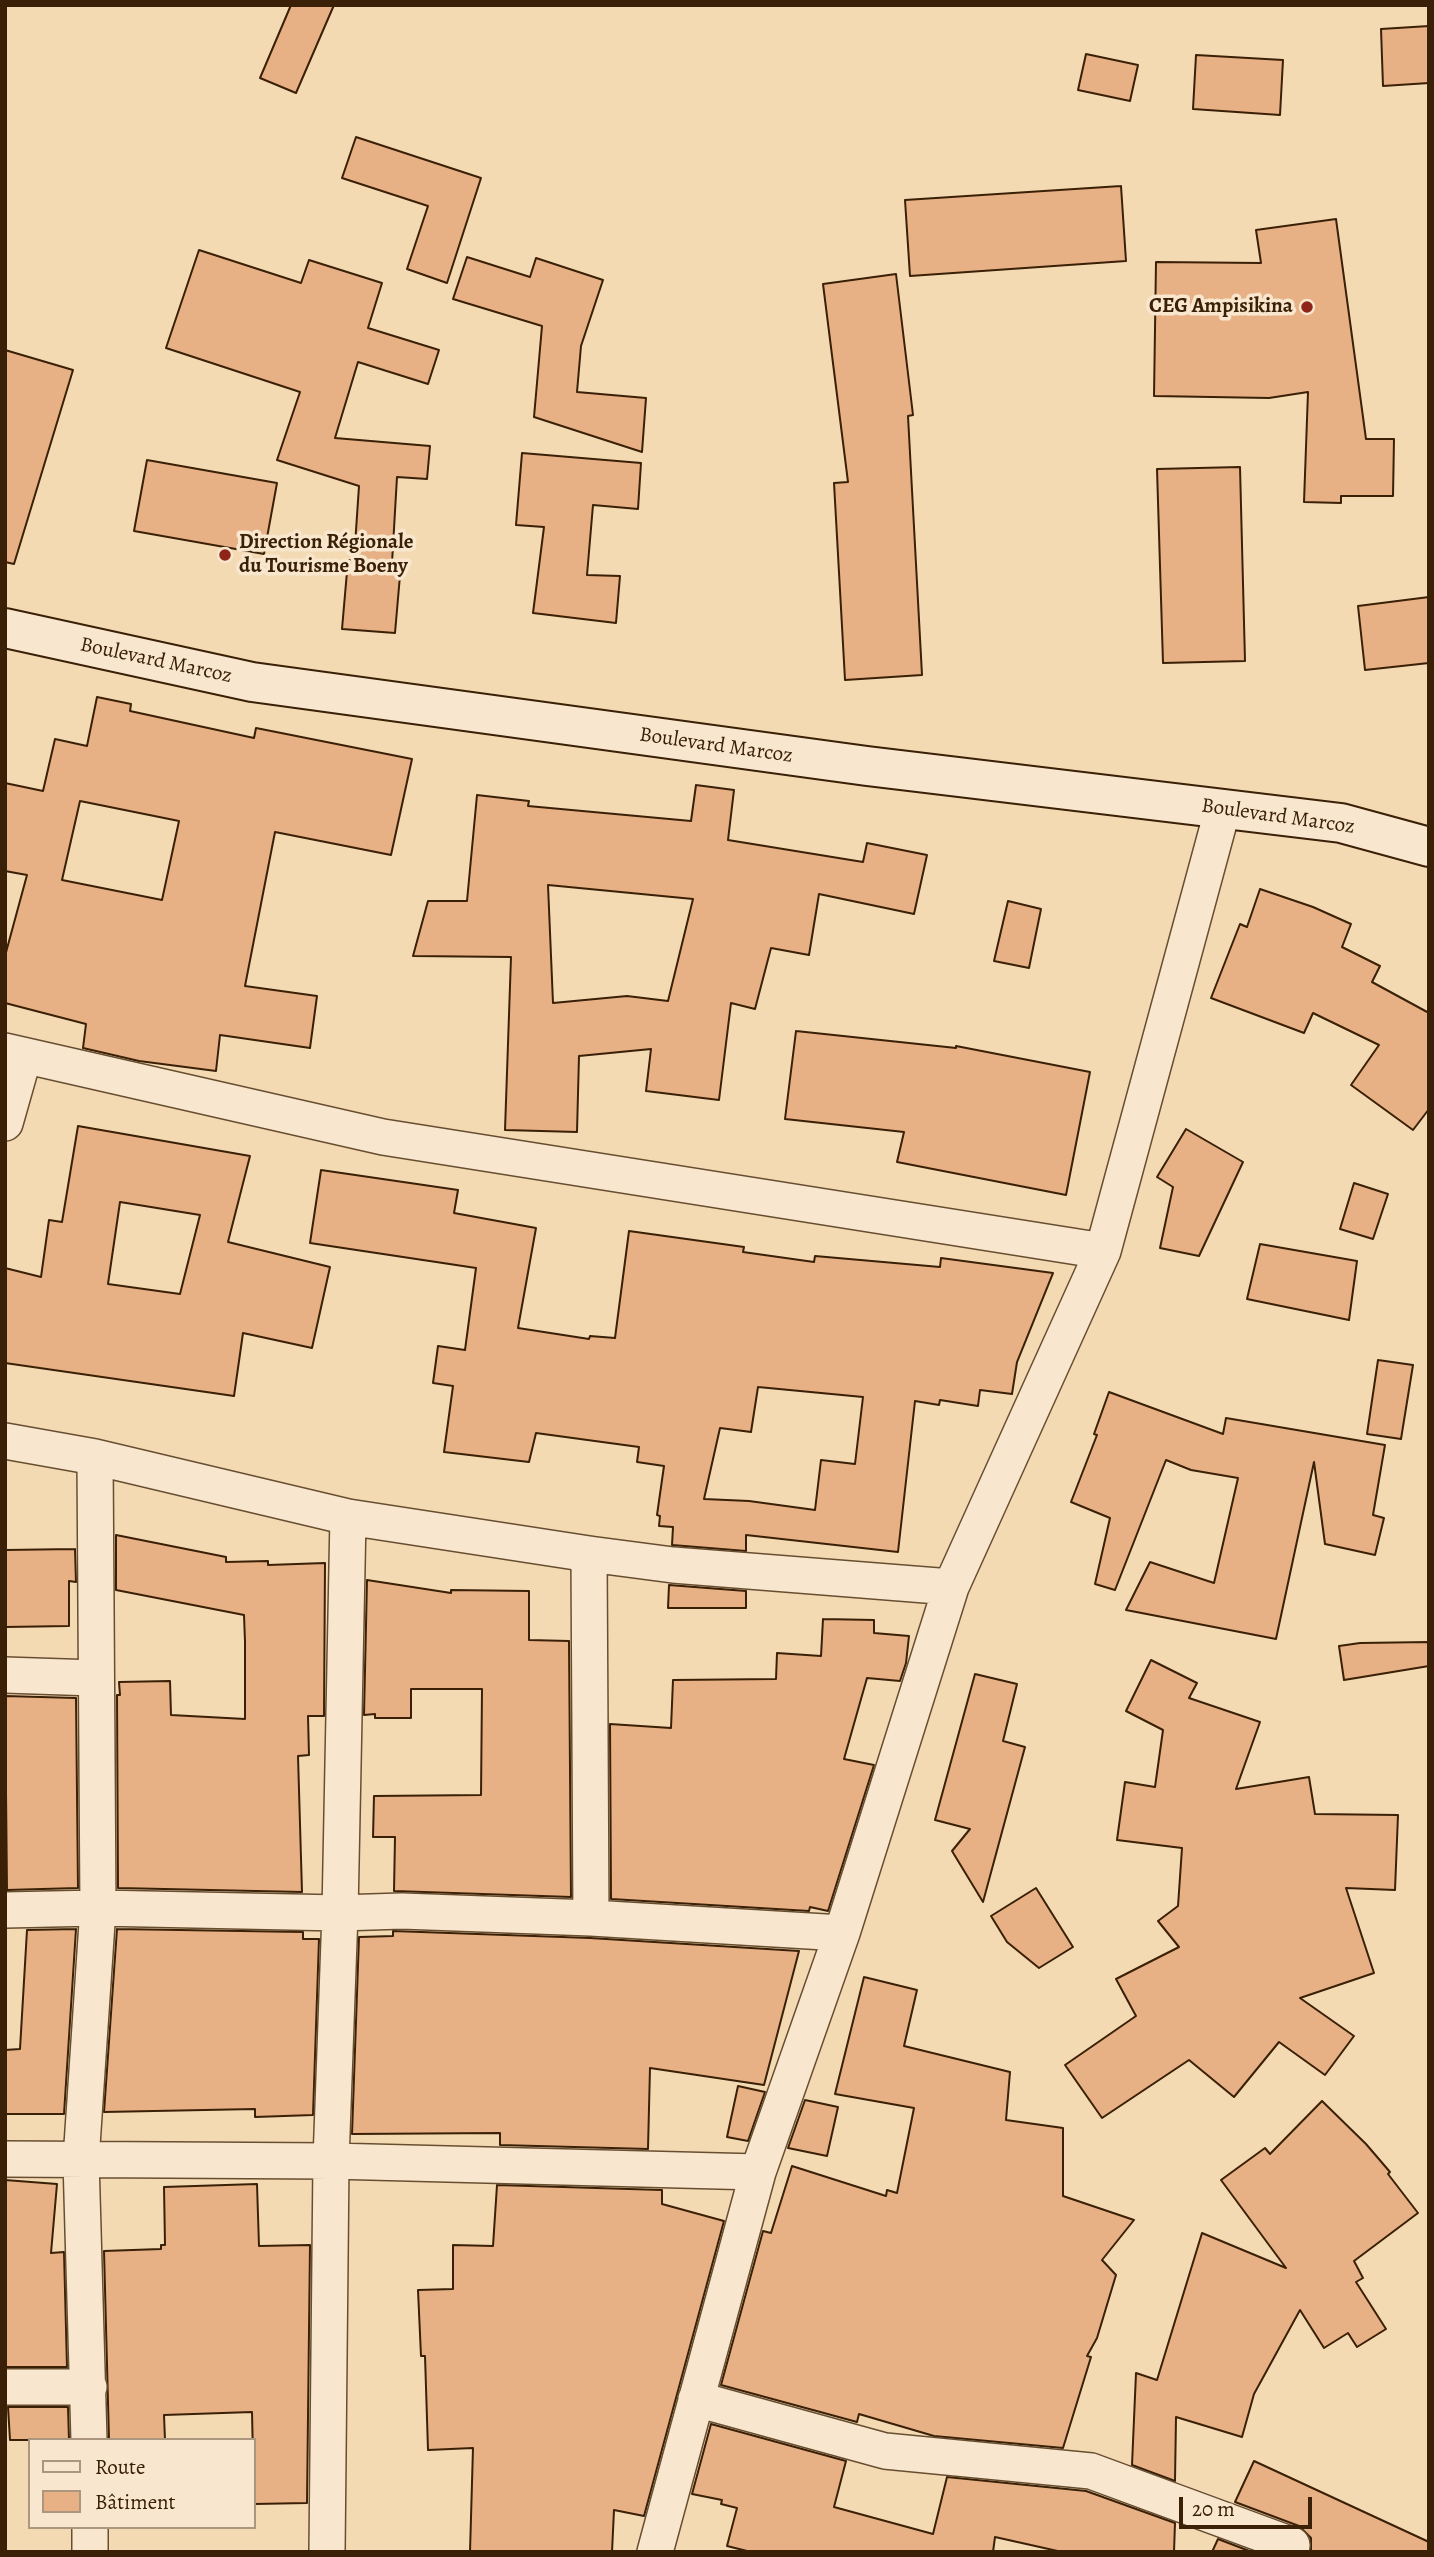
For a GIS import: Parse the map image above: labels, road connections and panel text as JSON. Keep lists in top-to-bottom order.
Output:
{
  "streets": {
    "main road": ["Boulevard Marcoz"]
  },
  "places": ["CEG Ampisikina", "Direction Régionale du Tourisme Boeny"],
  "legend": ["Route", "Bâtiment"],
  "scale_bar": "20 m"
}
